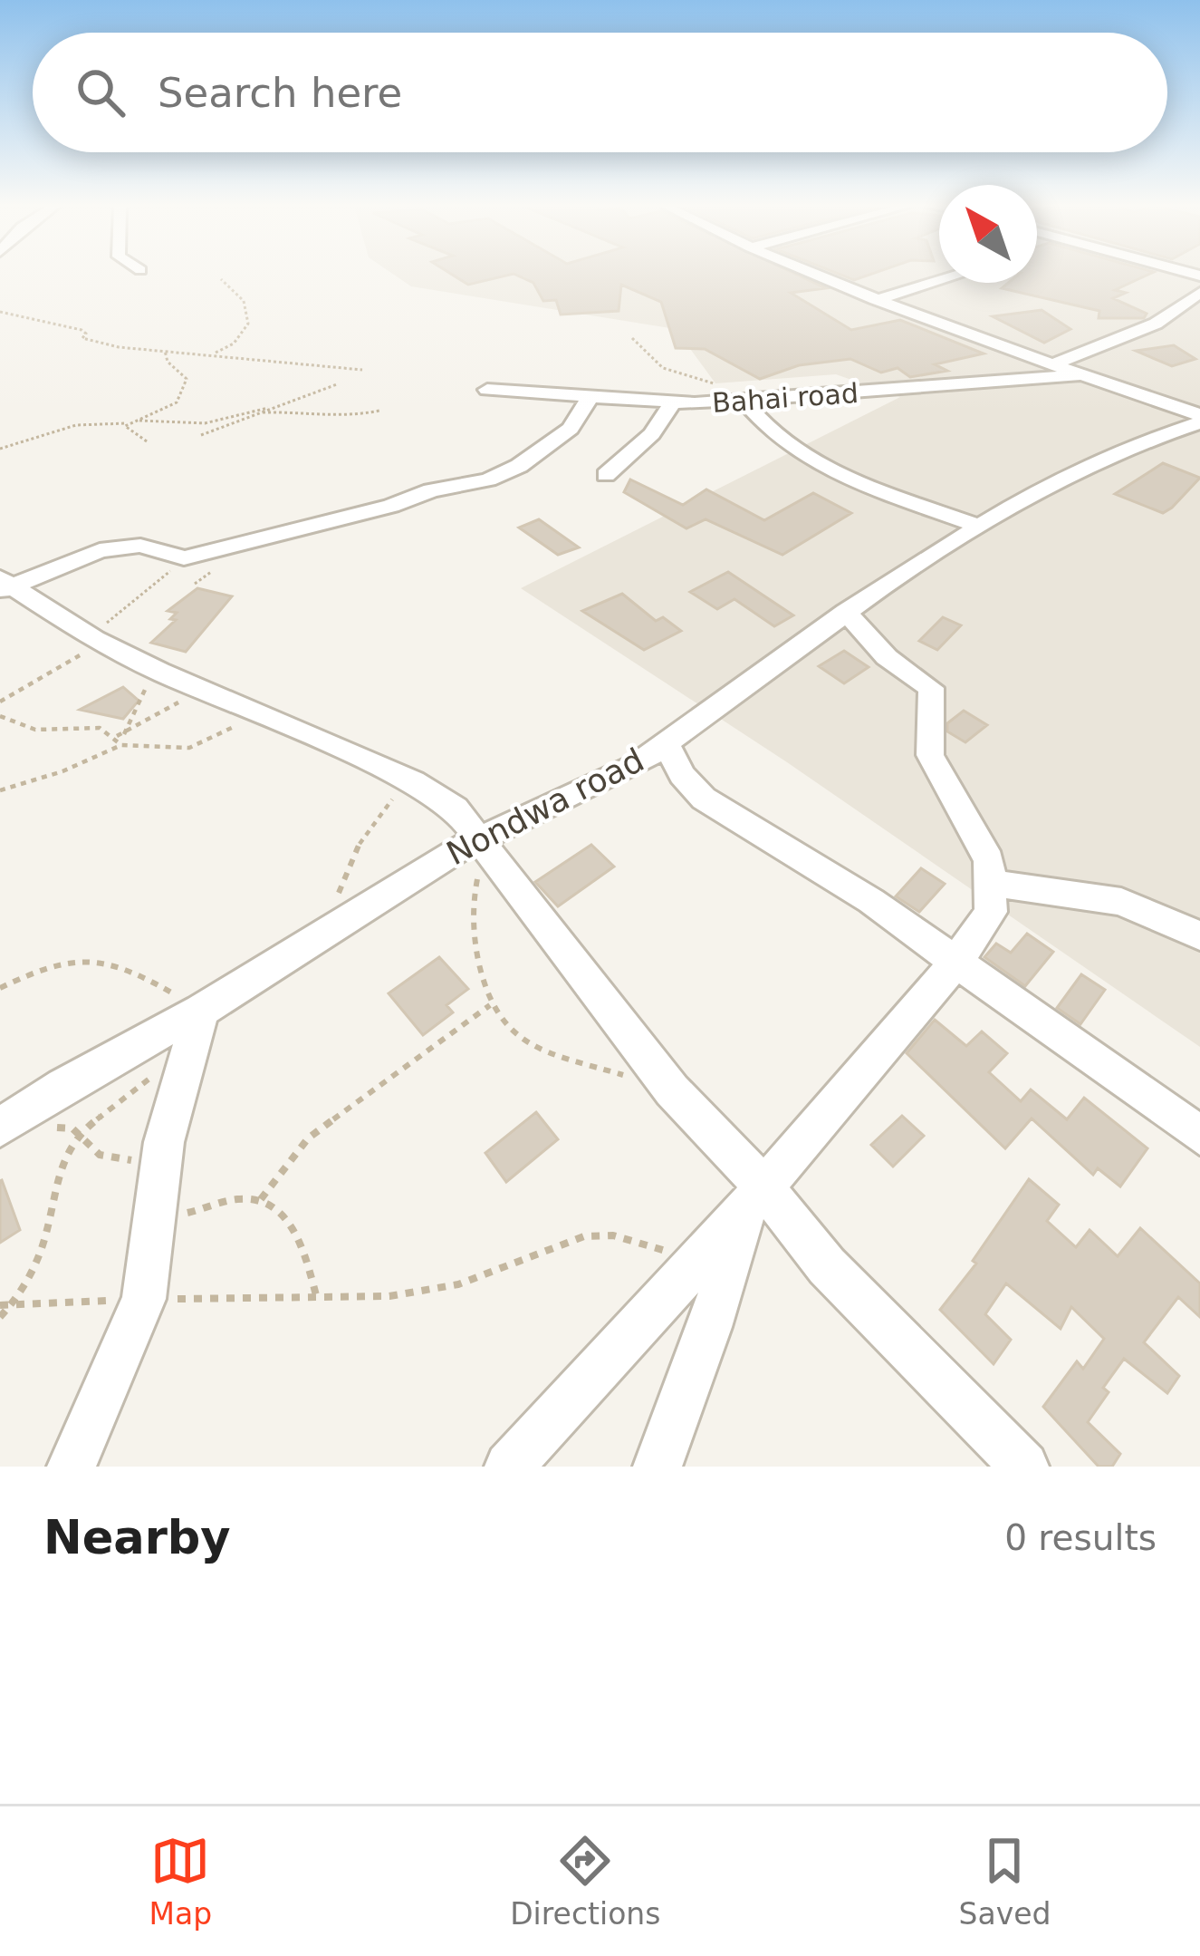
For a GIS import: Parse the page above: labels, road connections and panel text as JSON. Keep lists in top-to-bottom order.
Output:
{
  "streets": {
    "street": ["Bahai road", "Nondwa road"]
  },
  "north": "top left",
  "page": {
    "search": "Search here",
    "heading": ["Nearby", "0 results"],
    "nav": ["Map", "Directions", "Saved"]
  }
}
